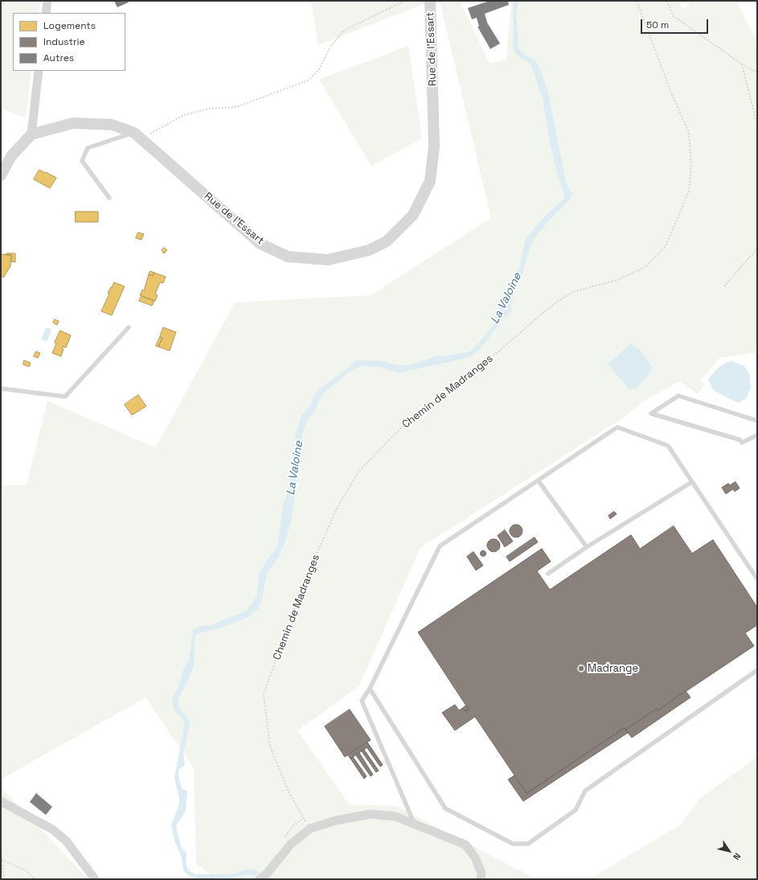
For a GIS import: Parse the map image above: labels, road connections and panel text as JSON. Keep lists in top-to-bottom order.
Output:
{
  "streets": {
    "street": ["Rue de l'Essart"],
    "path": ["Chemin de Madranges"]
  },
  "water": ["La Valoine"],
  "places": ["Madrange"],
  "legend": ["Logements", "Industrie", "Autres"],
  "scale_bar": "50 m",
  "north": "bottom right"
}
